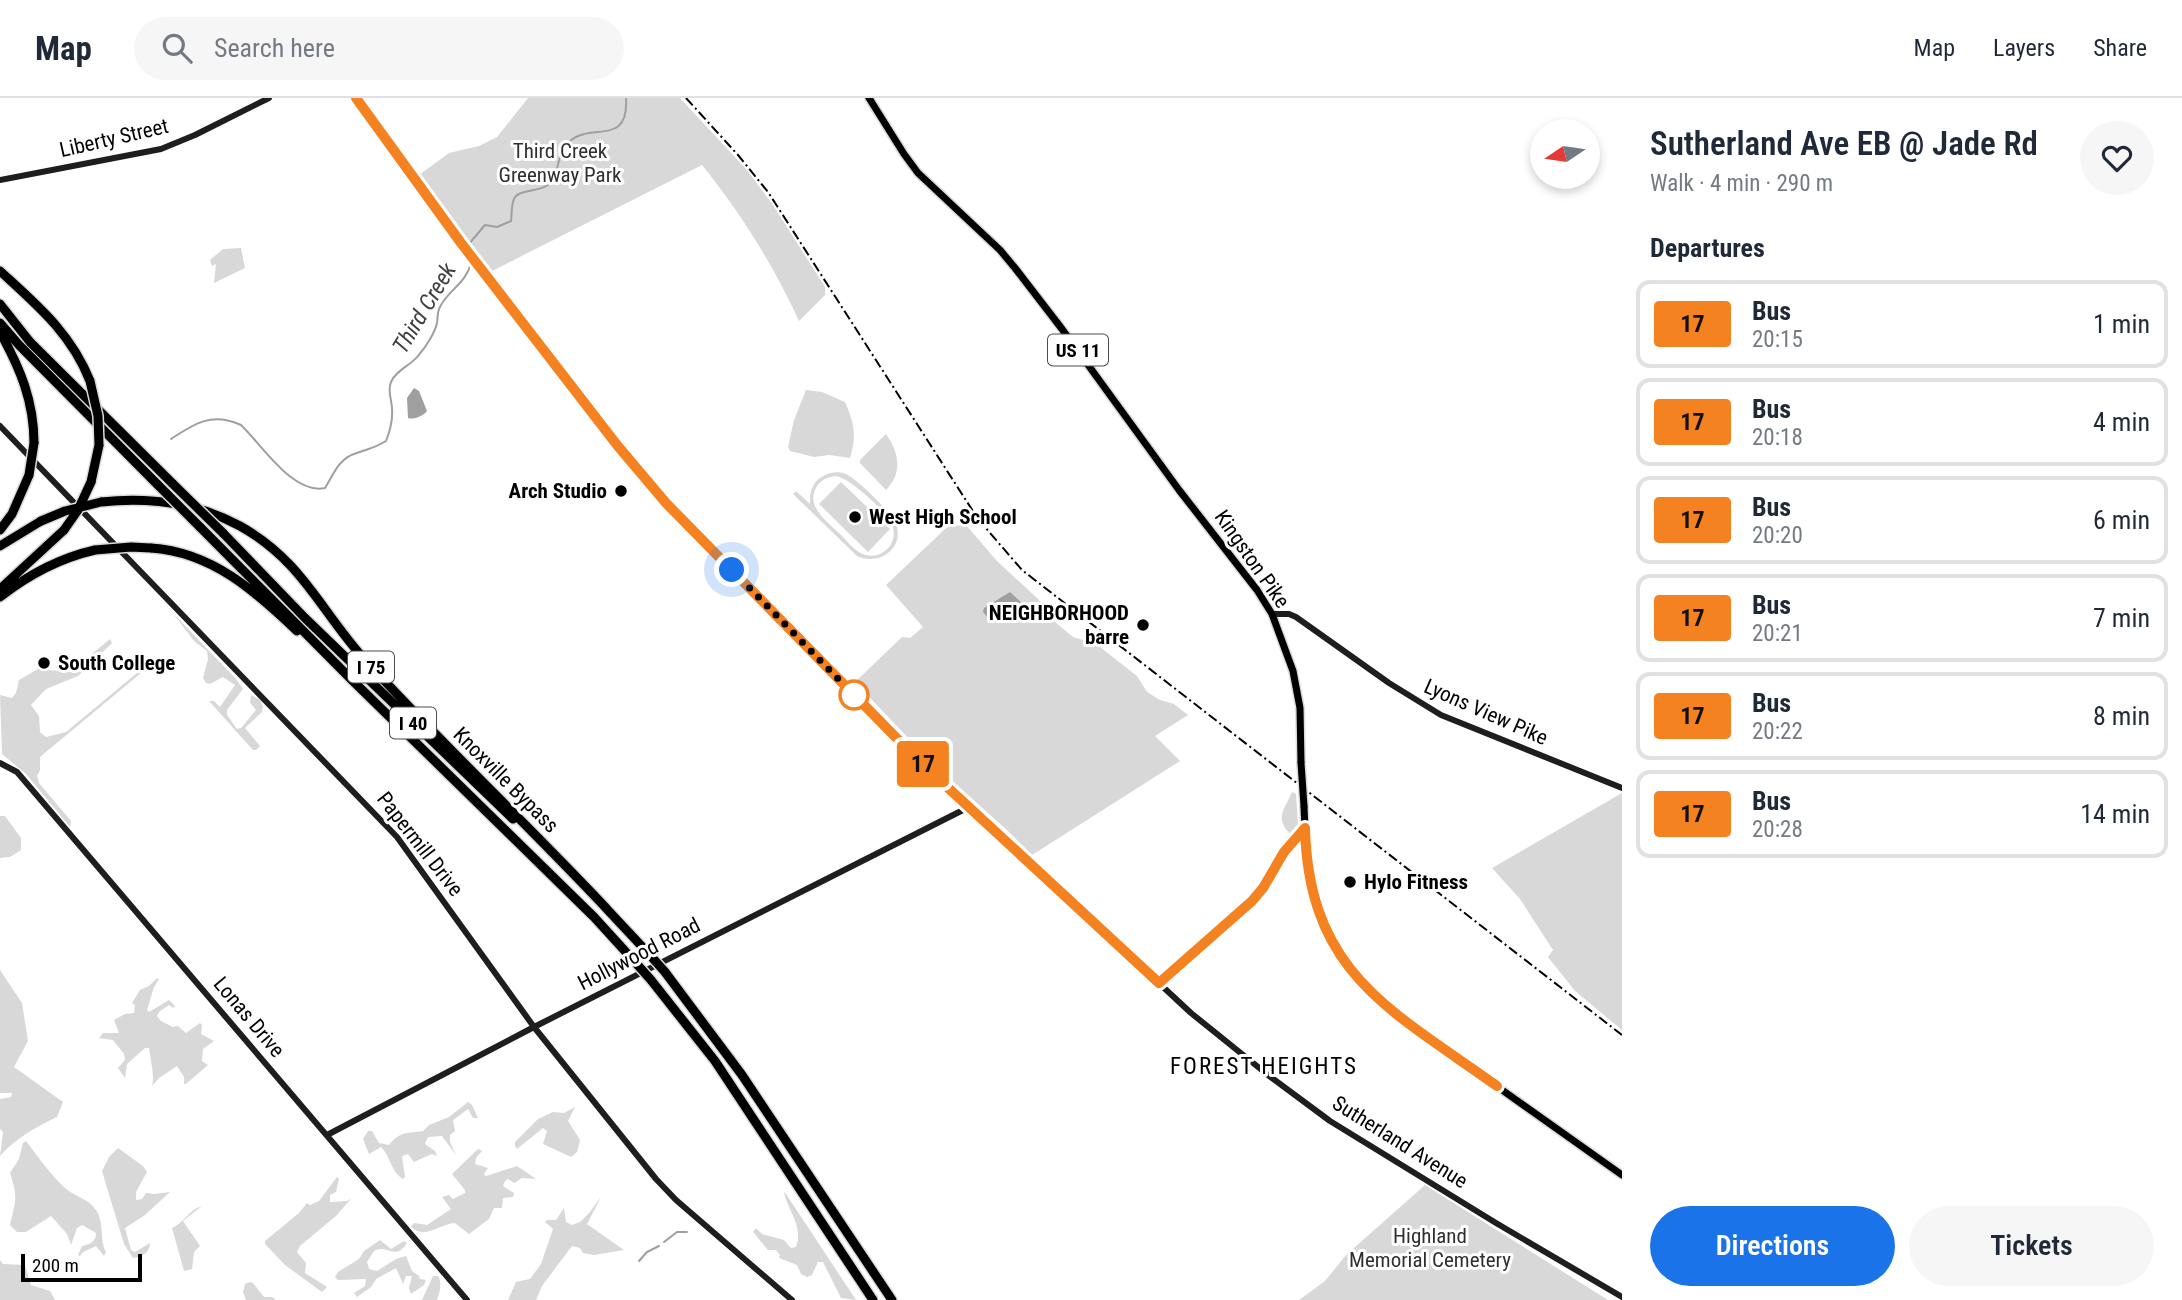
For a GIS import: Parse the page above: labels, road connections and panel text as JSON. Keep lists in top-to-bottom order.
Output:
{
  "streets": {
    "highway": ["I 75", "I 40", "Knoxville Bypass"],
    "main road": ["US 11", "Kingston Pike"],
    "street": [
      "Liberty Street",
      "Lyons View Pike",
      "Papermill Drive",
      "Hollywood Road",
      "Lonas Drive",
      "Sutherland Avenue"
    ]
  },
  "crossings": [
    ["Kingston Pike", "Lyons View Pike"],
    ["I 75", "I 40"],
    ["I 40", "Knoxville Bypass"],
    ["Papermill Drive", "Hollywood Road"],
    ["Hollywood Road", "Lonas Drive"],
    ["Hollywood Road", "Sutherland Avenue"]
  ],
  "districts": ["FOREST HEIGHTS"],
  "water": ["Third Creek"],
  "parks": ["Third Creek Greenway Park", "Highland Memorial Cemetery"],
  "places": [
    "Arch Studio",
    "West High School",
    "NEIGHBORHOOD barre",
    "South College",
    "Hylo Fitness"
  ],
  "lines": ["bus line 17"],
  "scale_bar": "200 m",
  "north": "left",
  "page": {
    "header": "Map",
    "search": "Search here",
    "nav": ["Map", "Layers", "Share"],
    "on_map": "17",
    "heading": [
      ["Sutherland Ave EB @ Jade Rd", "Walk · 4 min · 290 m"],
      "Departures"
    ],
    "list": [
      {
        "mark": "17",
        "name": "Bus",
        "note": "20:15",
        "value": "1 min"
      },
      {
        "mark": "17",
        "name": "Bus",
        "note": "20:18",
        "value": "4 min"
      },
      {
        "mark": "17",
        "name": "Bus",
        "note": "20:20",
        "value": "6 min"
      },
      {
        "mark": "17",
        "name": "Bus",
        "note": "20:21",
        "value": "7 min"
      },
      {
        "mark": "17",
        "name": "Bus",
        "note": "20:22",
        "value": "8 min"
      },
      {
        "mark": "17",
        "name": "Bus",
        "note": "20:28",
        "value": "14 min"
      }
    ],
    "buttons": ["Directions", "Tickets"],
    "scale": "200 m"
  }
}
